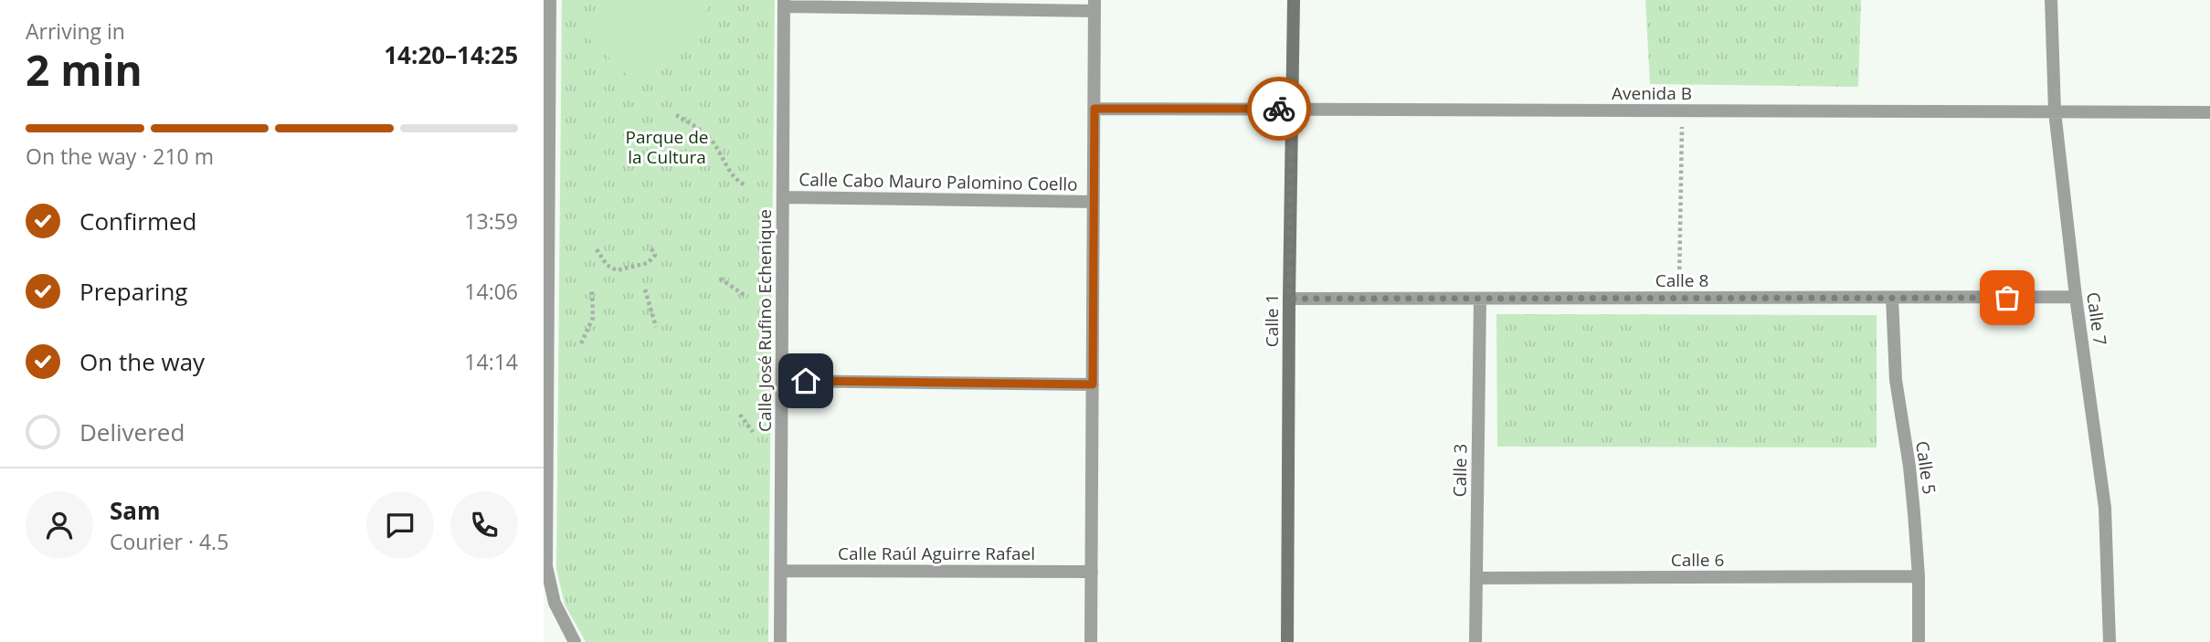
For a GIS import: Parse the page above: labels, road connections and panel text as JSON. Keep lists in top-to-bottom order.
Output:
{
  "streets": {
    "street": [
      "Avenida B",
      "Calle Cabo Mauro Palomino Coello",
      "Calle 8",
      "Calle 7",
      "Calle José Rufino Echenique",
      "Calle 1",
      "Calle 5",
      "Calle 3",
      "Calle Raúl Aguirre Rafael",
      "Calle 6"
    ]
  },
  "crossings": [
    ["Avenida B", "Calle 7"],
    ["Avenida B", "Calle 1"],
    ["Calle Cabo Mauro Palomino Coello", "Calle José Rufino Echenique"],
    ["Calle 8", "Calle 7"],
    ["Calle 8", "Calle 1"],
    ["Calle 8", "Calle 5"],
    ["Calle 8", "Calle 3"],
    ["Calle José Rufino Echenique", "Calle Raúl Aguirre Rafael"],
    ["Calle 5", "Calle 6"],
    ["Calle 3", "Calle 6"]
  ],
  "parks": ["Parque de la Cultura"],
  "page": {
    "heading": ["2 min", "Arriving in", "14:20–14:25"],
    "panel": ["Sam", "Courier · 4.5"],
    "bar": "On the way · 210 m",
    "list": [
      ["Confirmed", "13:59"],
      ["Preparing", "14:06"],
      ["On the way", "14:14"],
      "Delivered"
    ]
  }
}
